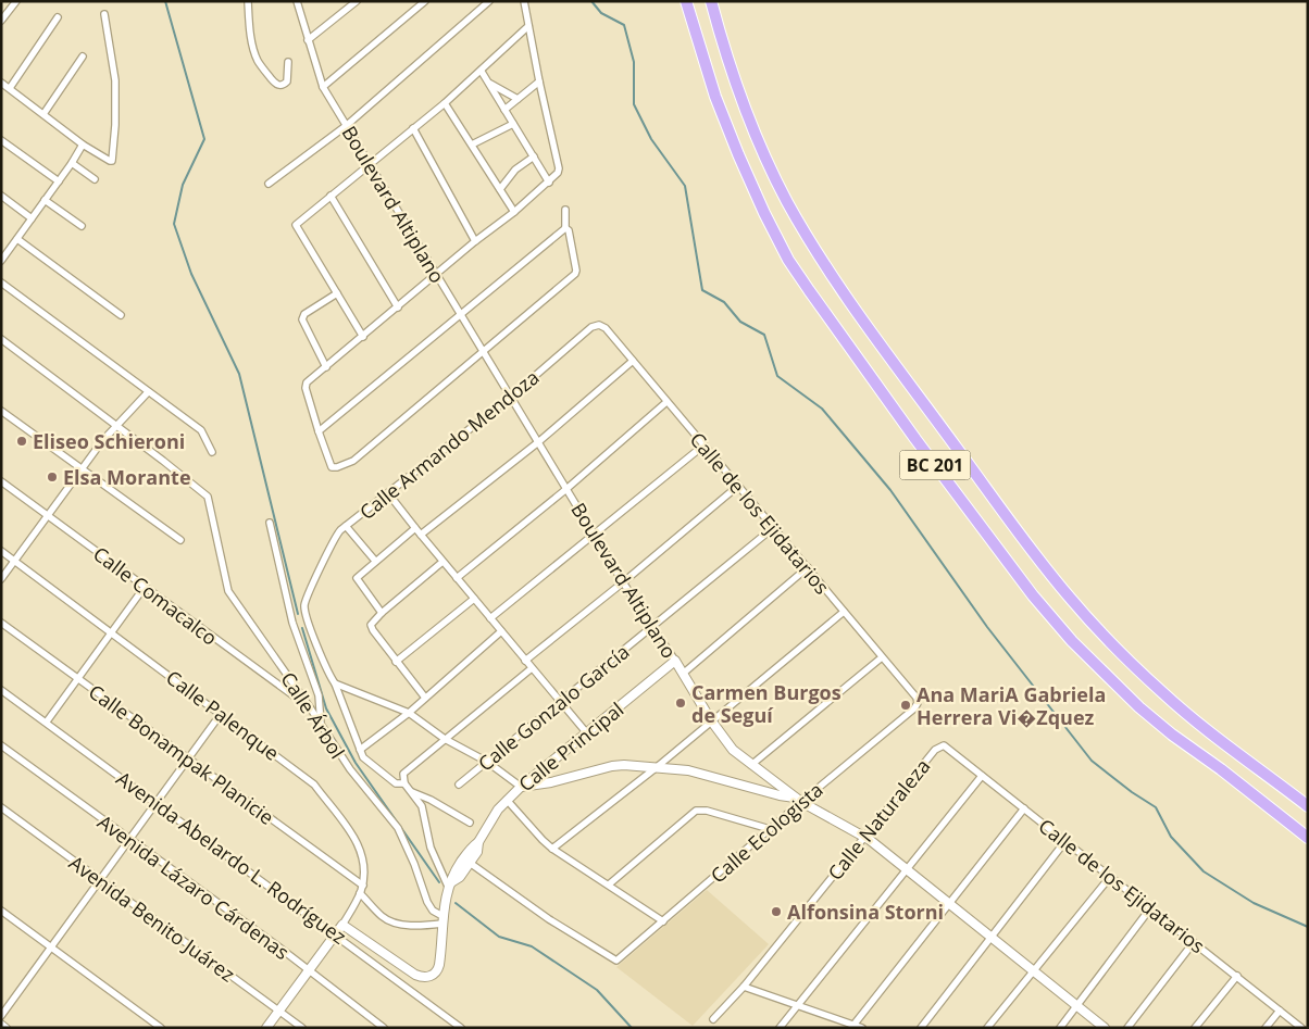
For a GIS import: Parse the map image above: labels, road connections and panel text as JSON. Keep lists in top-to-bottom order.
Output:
{
  "streets": {
    "highway": ["BC 201"],
    "street": [
      "Boulevard Altiplano",
      "Calle Armando Mendoza",
      "Calle de los Ejidatarios",
      "Calle Comacalco",
      "Calle Gonzalo García",
      "Calle Palenque",
      "Calle Árbol",
      "Calle Principal",
      "Calle Bonampak Planicie",
      "Calle Naturaleza",
      "Calle Ecologista",
      "Avenida Abelardo L. Rodríguez",
      "Avenida Lázaro Cárdenas",
      "Avenida Benito Juárez"
    ]
  },
  "crossings": [
    ["Boulevard Altiplano", "Calle Armando Mendoza"],
    ["Boulevard Altiplano", "Calle Gonzalo García"],
    ["Boulevard Altiplano", "Calle Principal"],
    ["Boulevard Altiplano", "Calle Naturaleza"],
    ["Boulevard Altiplano", "Calle Ecologista"],
    ["Calle Armando Mendoza", "Calle de los Ejidatarios"],
    ["Calle de los Ejidatarios", "Calle Gonzalo García"],
    ["Calle de los Ejidatarios", "Calle Naturaleza"],
    ["Calle de los Ejidatarios", "Calle Ecologista"],
    ["Calle Comacalco", "Calle Árbol"],
    ["Calle Palenque", "Calle Principal"],
    ["Calle Palenque", "Calle Bonampak Planicie"],
    ["Calle Árbol", "Calle Principal"],
    ["Calle Principal", "Calle Ecologista"]
  ],
  "places": [
    "Eliseo Schieroni",
    "Elsa Morante",
    "Carmen Burgos de Seguí",
    "Ana MariA Gabriela Herrera Vi�Zquez",
    "Alfonsina Storni"
  ]
}
